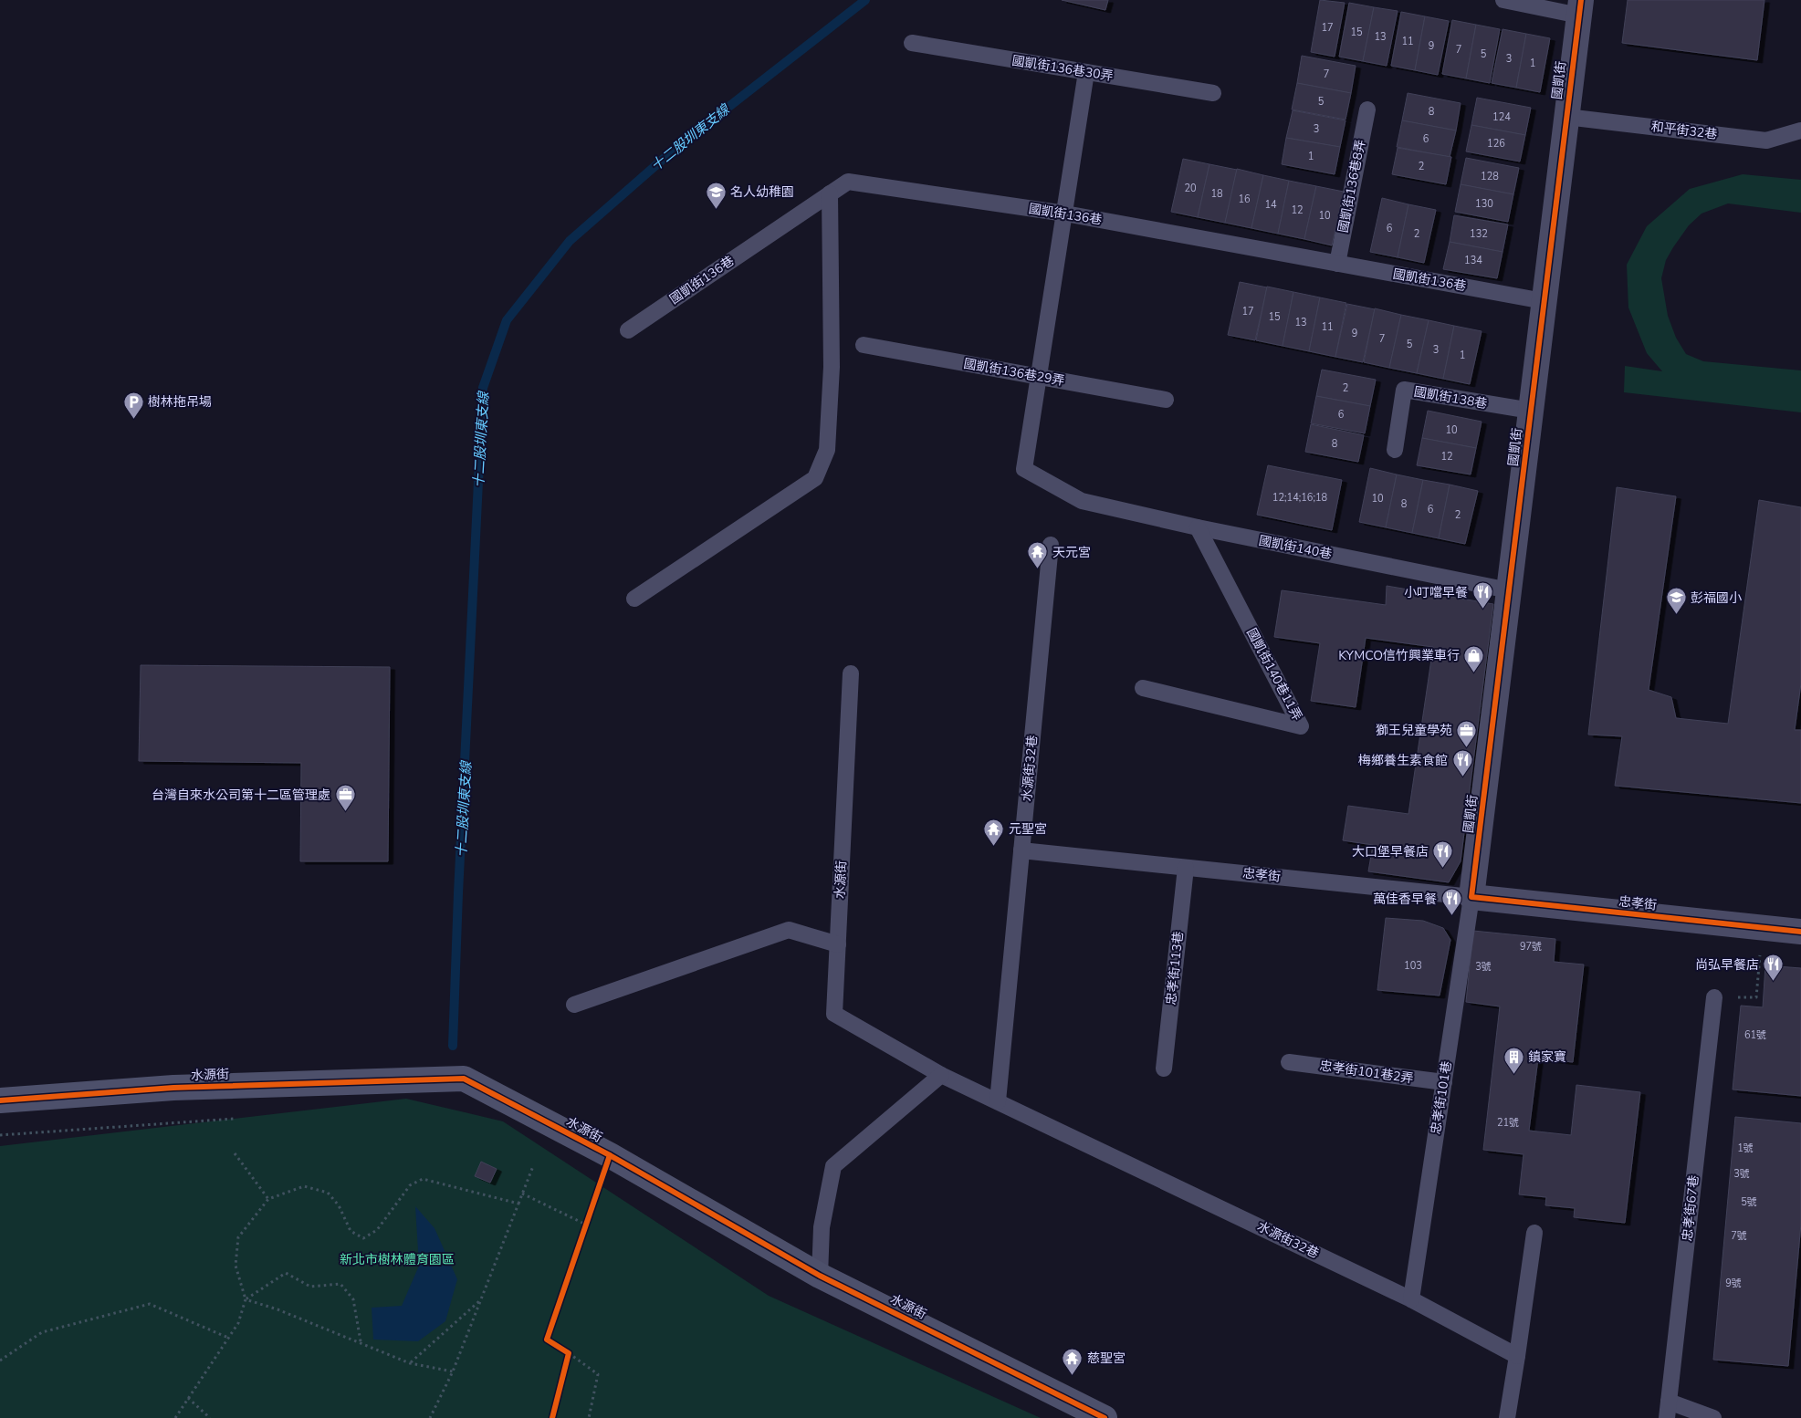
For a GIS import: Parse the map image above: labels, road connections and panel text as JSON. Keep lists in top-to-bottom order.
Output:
{
  "streets": {
    "street": ["國凱街", "忠孝街", "水源街"],
    "lane": [
      "國凱街136巷30弄",
      "和平街32巷",
      "國凱街136巷8弄",
      "國凱街136巷",
      "國凱街136巷29弄",
      "國凱街138巷",
      "國凱街140巷",
      "國凱街140巷11弄",
      "水源街32巷",
      "忠孝街113巷",
      "忠孝街101巷2弄",
      "忠孝街101巷",
      "忠孝街67巷"
    ]
  },
  "crossings": [
    ["國凱街", "和平街32巷"],
    ["國凱街", "國凱街136巷"],
    ["國凱街", "國凱街138巷"],
    ["國凱街", "國凱街140巷"],
    ["國凱街", "忠孝街"],
    ["國凱街", "忠孝街101巷"],
    ["國凱街136巷8弄", "國凱街136巷"],
    ["國凱街136巷29弄", "國凱街140巷"],
    ["國凱街140巷", "國凱街140巷11弄"],
    ["水源街32巷", "忠孝街"],
    ["水源街32巷", "水源街"],
    ["水源街32巷", "忠孝街101巷"],
    ["忠孝街", "忠孝街113巷"],
    ["忠孝街", "忠孝街101巷"],
    ["忠孝街101巷2弄", "忠孝街101巷"]
  ],
  "water": ["十二股圳東支線"],
  "parks": ["新北市樹林體育園區"],
  "places": {
    "school or university": ["名人幼稚園", "彭福國小"],
    "parking": ["樹林拖吊場"],
    "temple": ["天元宮", "元聖宮", "慈聖宮"],
    "restaurant": [
      "小叮噹早餐",
      "梅鄉養生素食館",
      "大口堡早餐店",
      "萬佳香早餐",
      "尚弘早餐店"
    ],
    "shop": ["KYMCO信竹興業車行"],
    "office": ["獅王兒童學苑", "台灣自來水公司第十二區管理處"],
    "building": ["鎮家寶"]
  },
  "house_numbers": [
    "17",
    "15",
    "13",
    "11",
    "9",
    "7",
    "5",
    "3",
    "1",
    "7",
    "5",
    "8",
    "124",
    "3",
    "6",
    "126",
    "1",
    "2",
    "128",
    "20",
    "18",
    "16",
    "130",
    "14",
    "12",
    "10",
    "6",
    "2",
    "132",
    "134",
    "17",
    "15",
    "13",
    "11",
    "9",
    "7",
    "5",
    "3",
    "1",
    "2",
    "6",
    "10",
    "8",
    "12",
    "12;14;16;18",
    "10",
    "8",
    "6",
    "2",
    "97號",
    "103",
    "3號",
    "61號",
    "21號",
    "1號",
    "3號",
    "5號",
    "7號",
    "9號"
  ]
}
